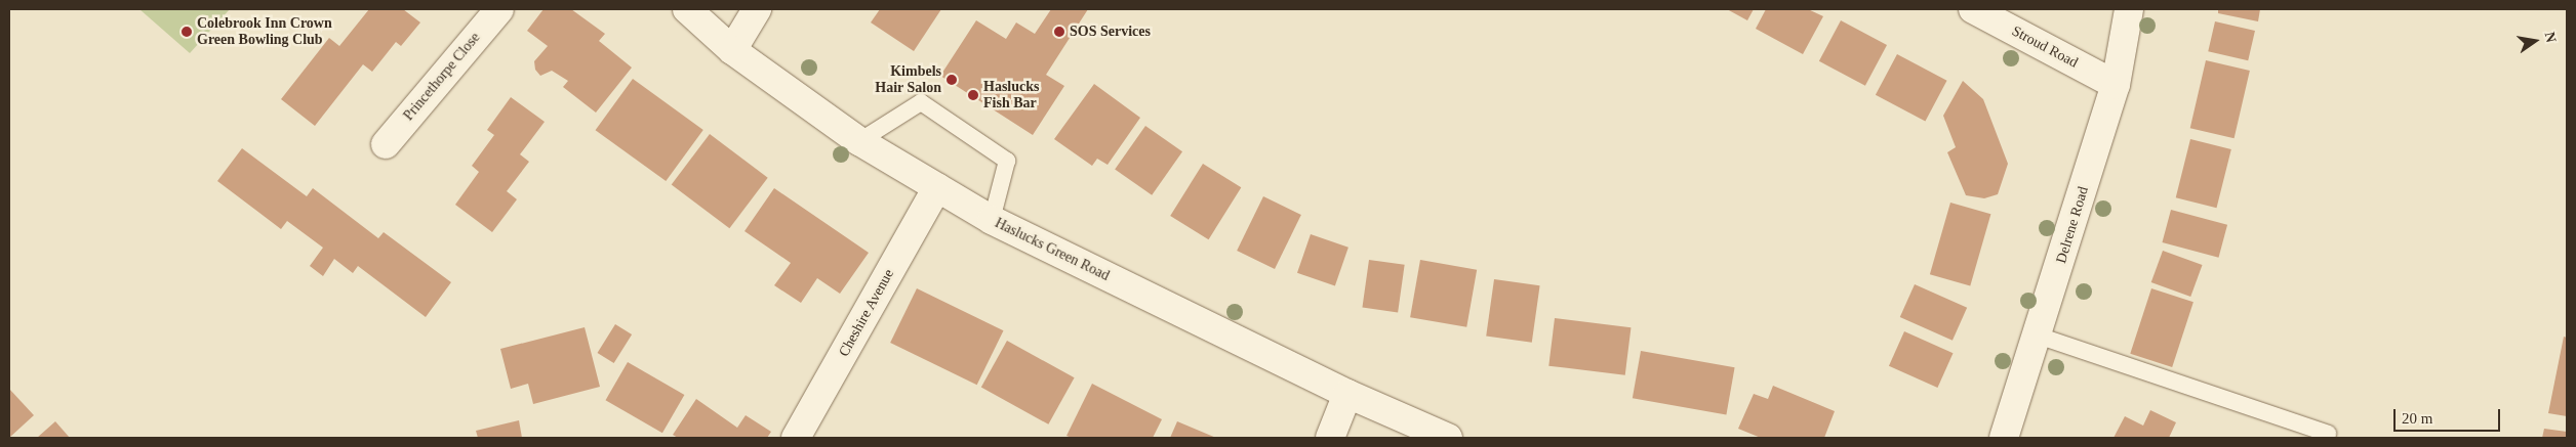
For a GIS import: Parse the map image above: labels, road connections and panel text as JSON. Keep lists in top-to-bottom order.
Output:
{
  "streets": {
    "street": [
      "Stroud Road",
      "Princethorpe Close",
      "Delrene Road",
      "Haslucks Green Road",
      "Cheshire Avenue"
    ]
  },
  "crossings": [
    ["Stroud Road", "Delrene Road"],
    ["Haslucks Green Road", "Cheshire Avenue"]
  ],
  "places": [
    "Colebrook Inn Crown Green Bowling Club",
    "SOS Services",
    "Kimbels Hair Salon",
    "Haslucks Fish Bar"
  ],
  "scale_bar": "20 m",
  "north": "right"
}
